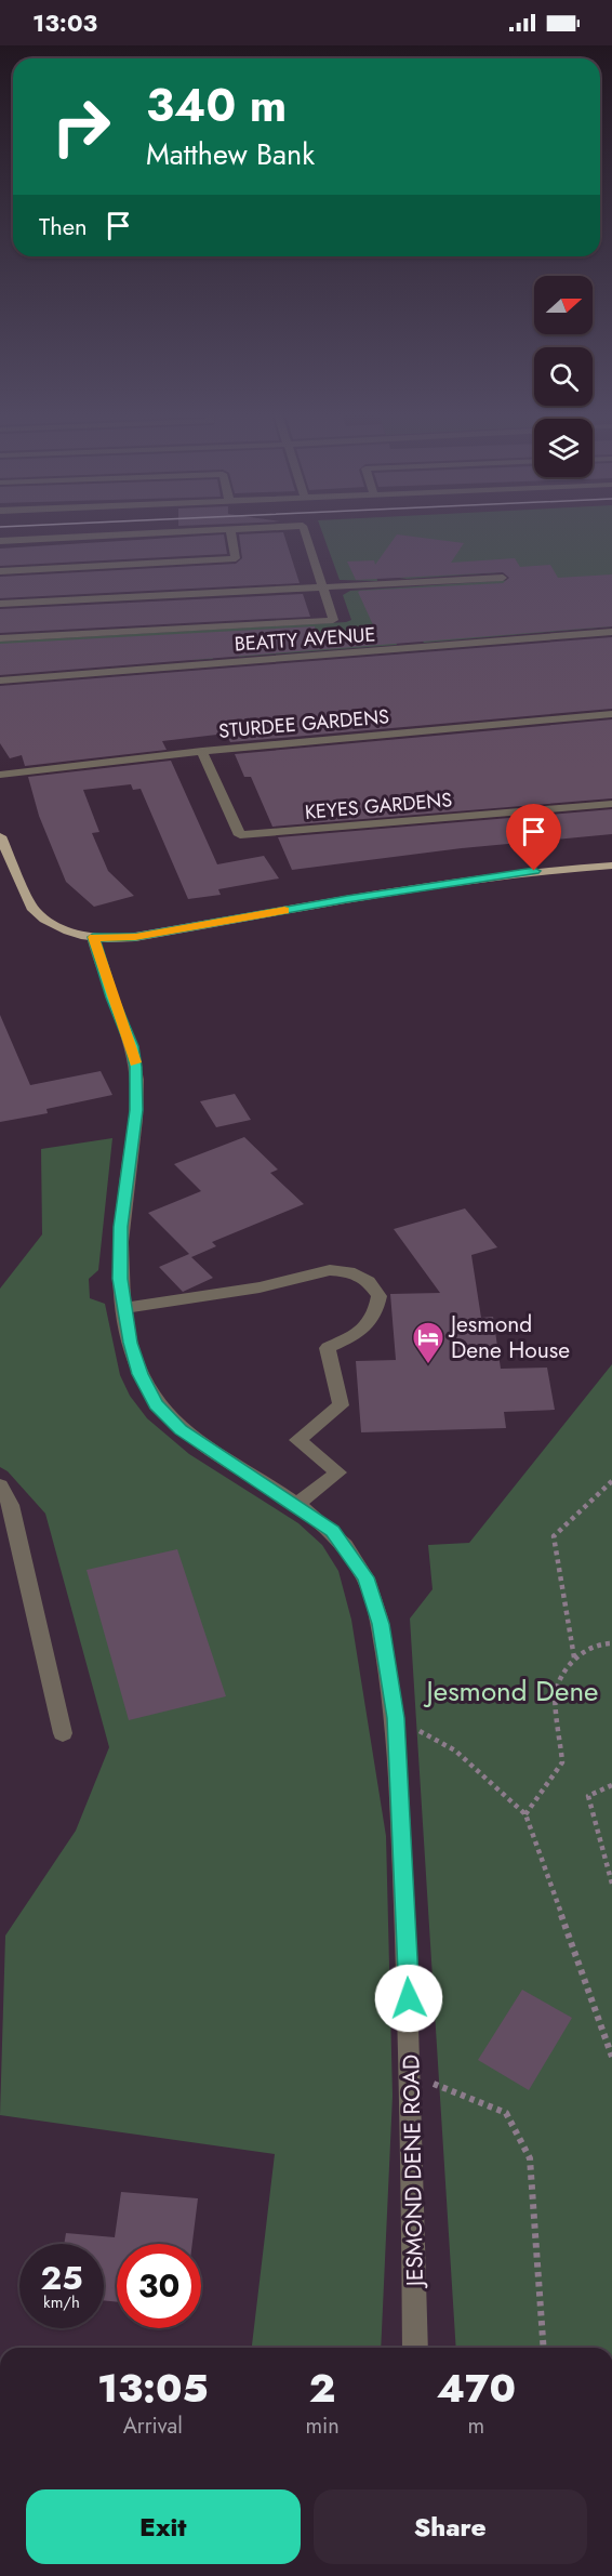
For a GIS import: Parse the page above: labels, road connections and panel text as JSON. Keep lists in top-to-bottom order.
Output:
{
  "streets": {
    "street": [
      "BEATTY AVENUE",
      "STURDEE GARDENS",
      "KEYES GARDENS",
      "JESMOND DENE ROAD"
    ]
  },
  "crossings": [
    ["STURDEE GARDENS", "KEYES GARDENS"]
  ],
  "parks": ["Jesmond Dene"],
  "places": {
    "hotel": ["Jesmond Dene House"]
  },
  "north": "right",
  "page": {
    "status": "13:03",
    "turn": ["340 m", "Matthew Bank"],
    "then": "Then",
    "speed": "25 km/h",
    "limit": "30",
    "eta": [
      "13:05",
      "Arrival",
      "2",
      "min",
      "470",
      "m"
    ],
    "buttons": ["Exit", "Share"]
  }
}
